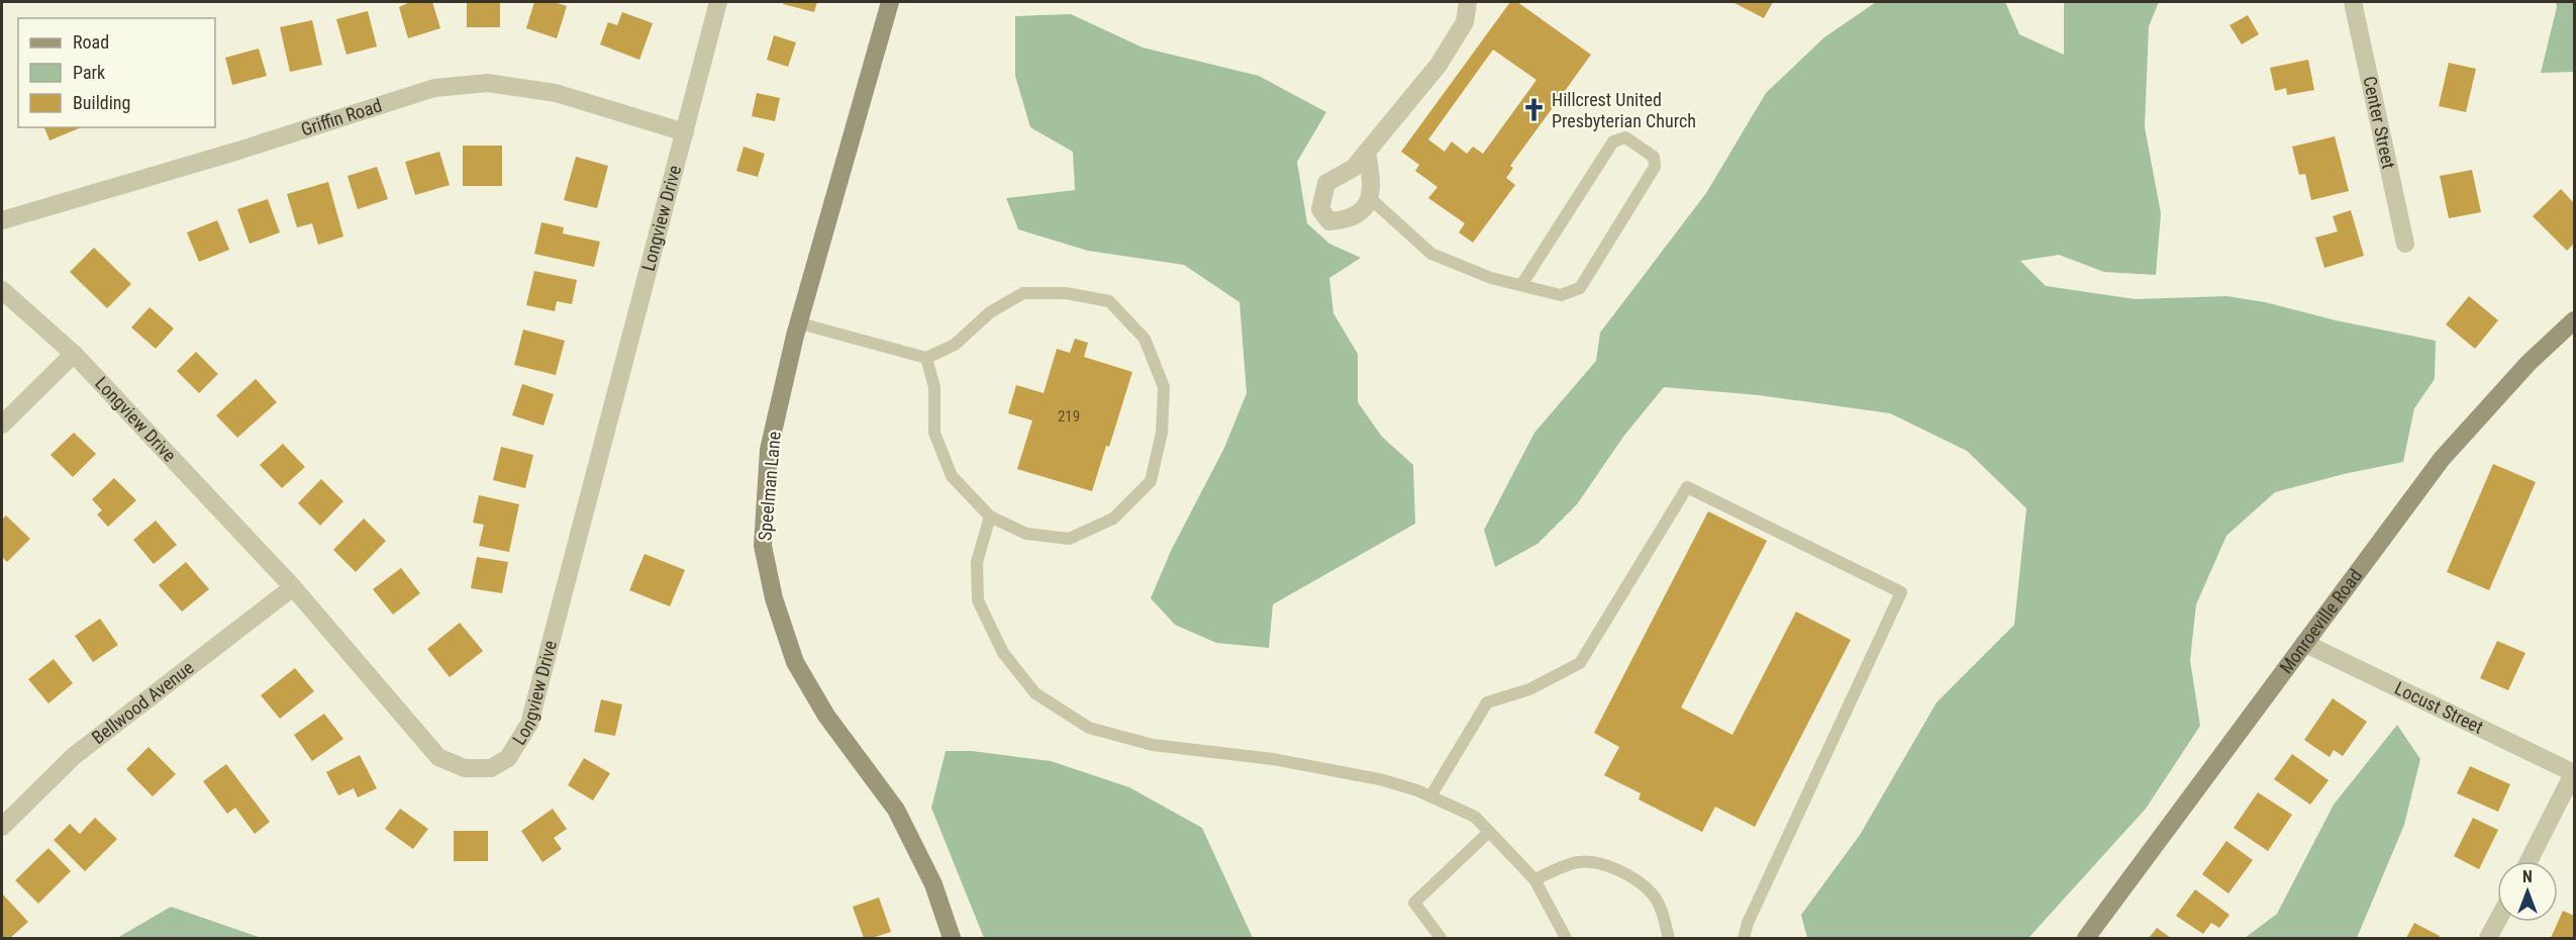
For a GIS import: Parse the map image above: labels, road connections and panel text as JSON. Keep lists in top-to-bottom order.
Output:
{
  "streets": {
    "street": [
      "Griffin Road",
      "Center Street",
      "Longview Drive",
      "Speelman Lane",
      "Monroeville Road",
      "Bellwood Avenue",
      "Locust Street"
    ]
  },
  "crossings": [
    ["Griffin Road", "Longview Drive"],
    ["Longview Drive", "Bellwood Avenue"],
    ["Monroeville Road", "Locust Street"]
  ],
  "places": {
    "church": ["Hillcrest United Presbyterian Church"]
  },
  "house_numbers": ["219"],
  "legend": ["Road", "Park", "Building"],
  "north": "top"
}
